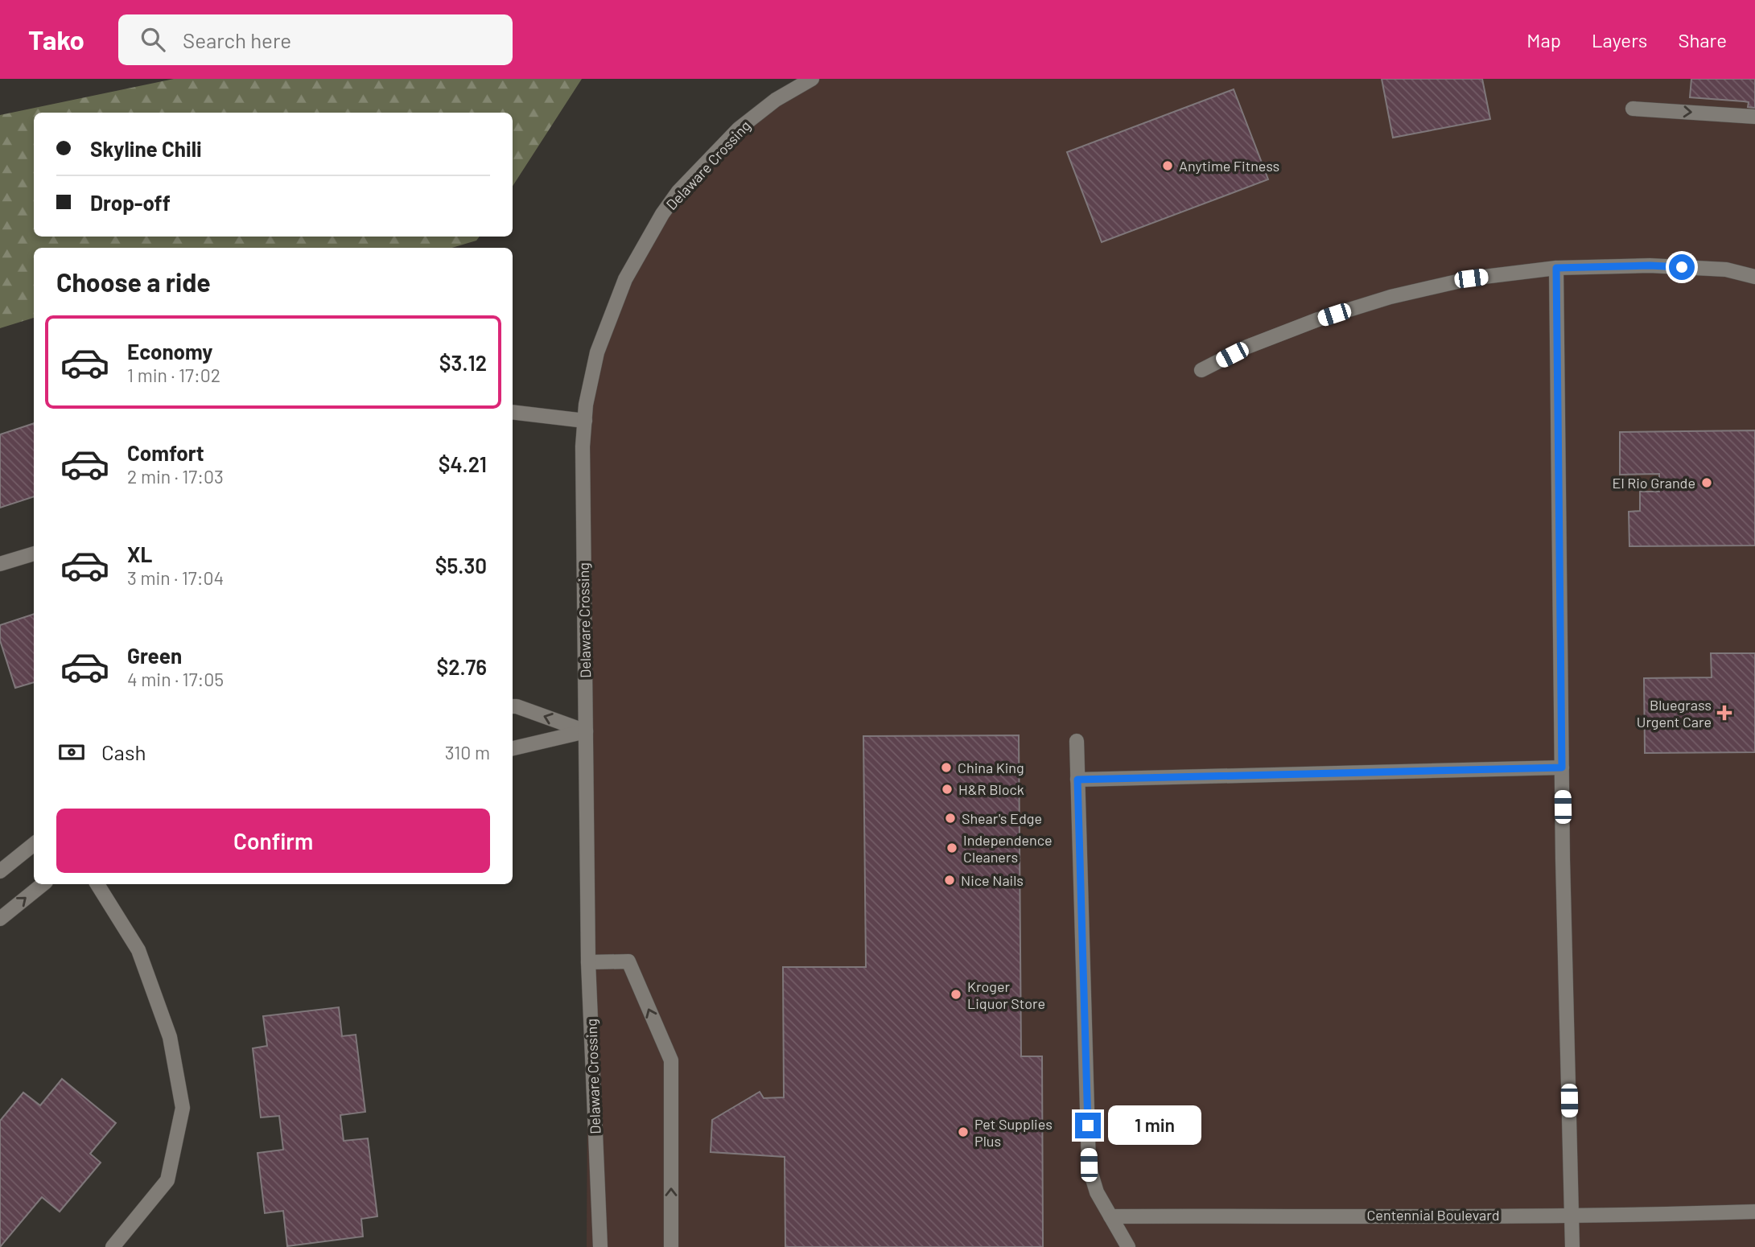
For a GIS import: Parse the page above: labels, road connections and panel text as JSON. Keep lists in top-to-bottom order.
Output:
{
  "streets": {
    "street": ["Delaware Crossing", "Centennial Boulevard"]
  },
  "places": {
    "other": [
      "Anytime Fitness",
      "El Rio Grande",
      "China King",
      "H&R Block",
      "Shear's Edge",
      "Independence Cleaners",
      "Nice Nails",
      "Kroger Liquor Store",
      "Pet Supplies Plus"
    ],
    "health": ["Bluegrass Urgent Care"]
  },
  "page": {
    "header": "Tako",
    "search": "Search here",
    "nav": ["Map", "Layers", "Share"],
    "banner": ["Skyline Chili", "Drop-off"],
    "heading": "Choose a ride",
    "list": [
      {
        "name": "Economy",
        "note": "1 min · 17:02",
        "value": "$3.12"
      },
      {
        "name": "Comfort",
        "note": "2 min · 17:03",
        "value": "$4.21"
      },
      {
        "name": "XL",
        "note": "3 min · 17:04",
        "value": "$5.30"
      },
      {
        "name": "Green",
        "note": "4 min · 17:05",
        "value": "$2.76"
      }
    ],
    "pay": ["Cash", "310 m"],
    "buttons": "Confirm",
    "bubble": "1 min"
  }
}
